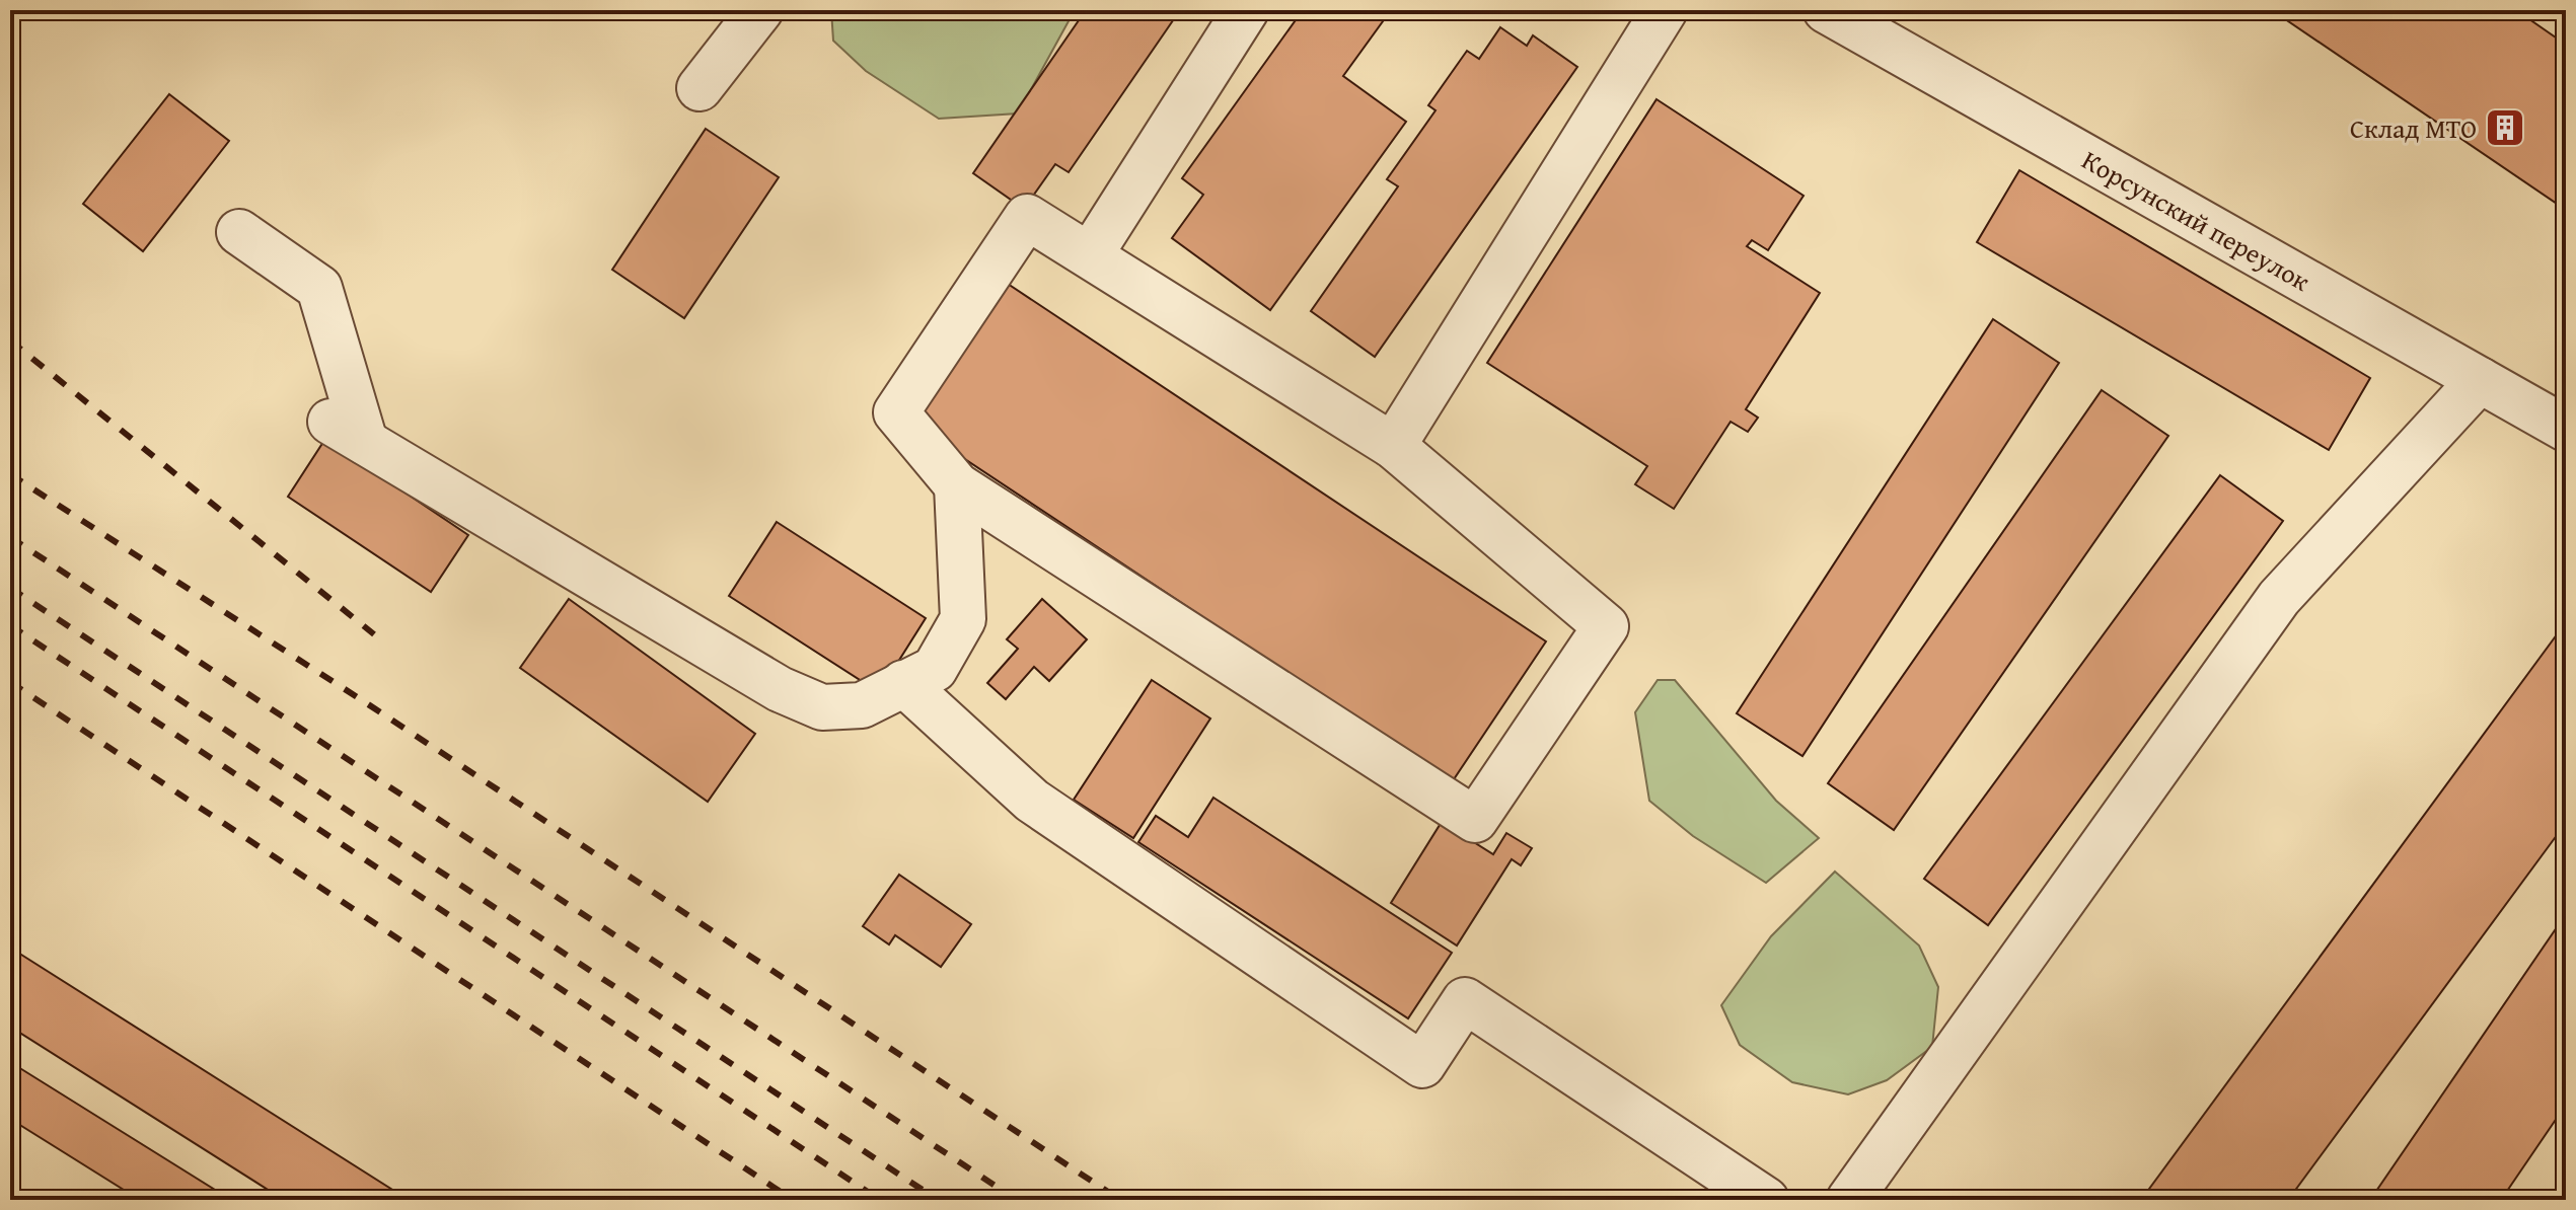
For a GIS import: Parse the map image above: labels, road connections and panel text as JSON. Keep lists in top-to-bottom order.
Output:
{
  "streets": {
    "street": ["Корсунский переулок"]
  },
  "places": {
    "building": ["Склад МТО"]
  }
}
